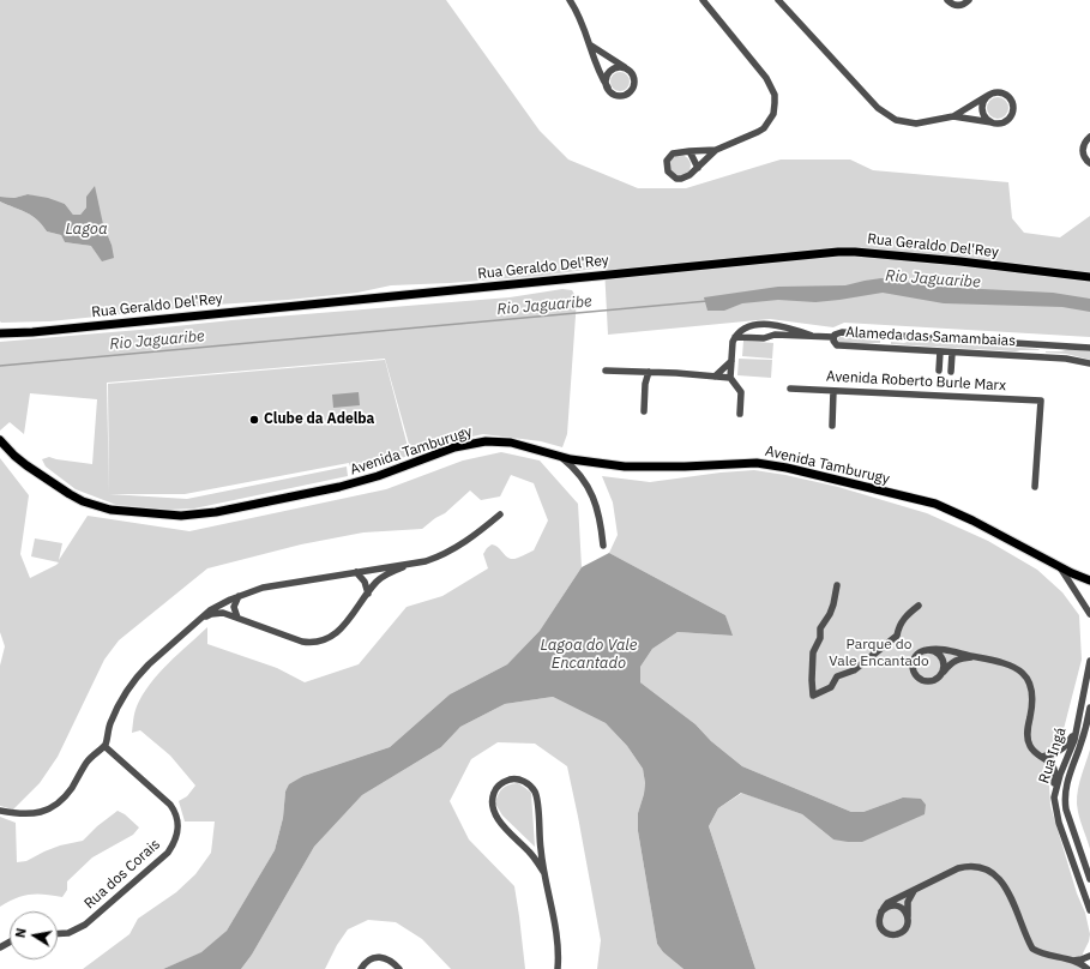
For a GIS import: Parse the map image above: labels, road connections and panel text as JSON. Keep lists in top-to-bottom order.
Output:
{
  "streets": {
    "main road": ["Rua Geraldo Del'Rey", "Avenida Tamburugy"],
    "street": [
      "Alameda das Samambaias",
      "Avenida Roberto Burle Marx",
      "Rua Ingá",
      "Rua dos Corais"
    ]
  },
  "water": ["Lagoa", "Rio Jaguaribe", "Lagoa do Vale Encantado"],
  "parks": ["Parque do Vale Encantado"],
  "places": ["Clube da Adelba"],
  "north": "left"
}
